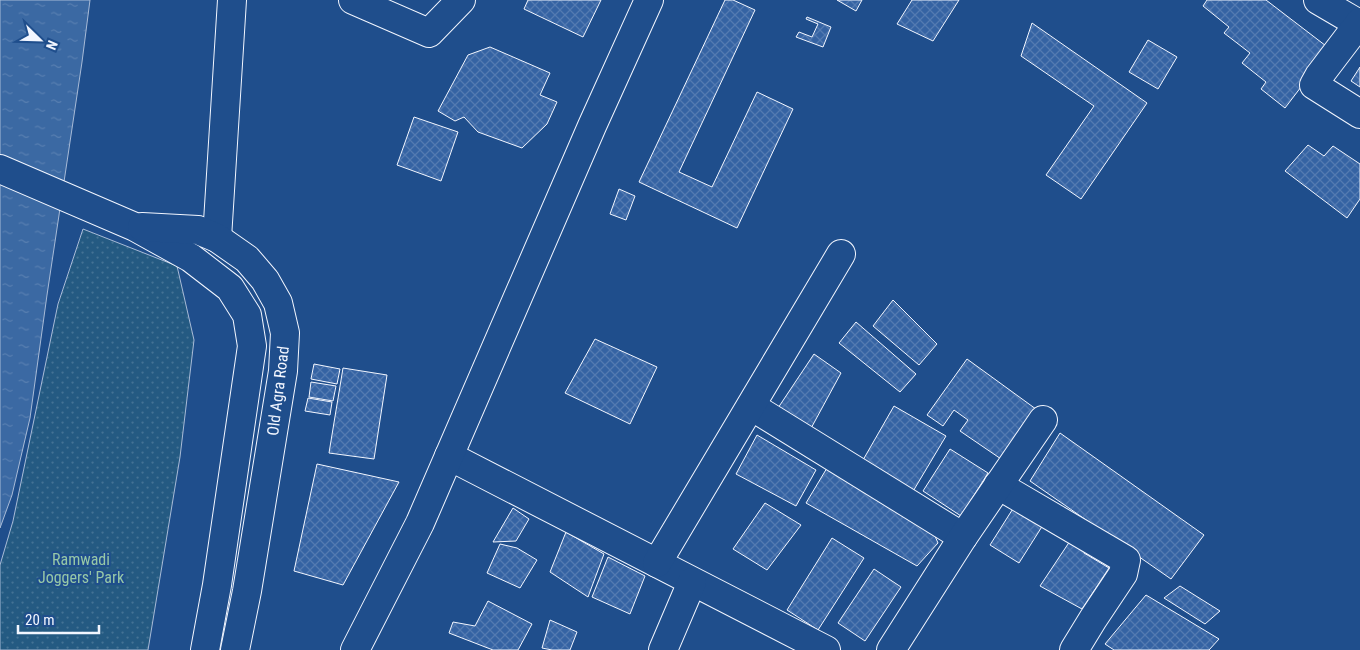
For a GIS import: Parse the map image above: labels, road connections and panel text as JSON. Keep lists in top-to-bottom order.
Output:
{
  "streets": {
    "main road": ["Old Agra Road"]
  },
  "parks": ["Ramwadi Joggers' Park"],
  "scale_bar": "20 m",
  "north": "bottom right"
}
